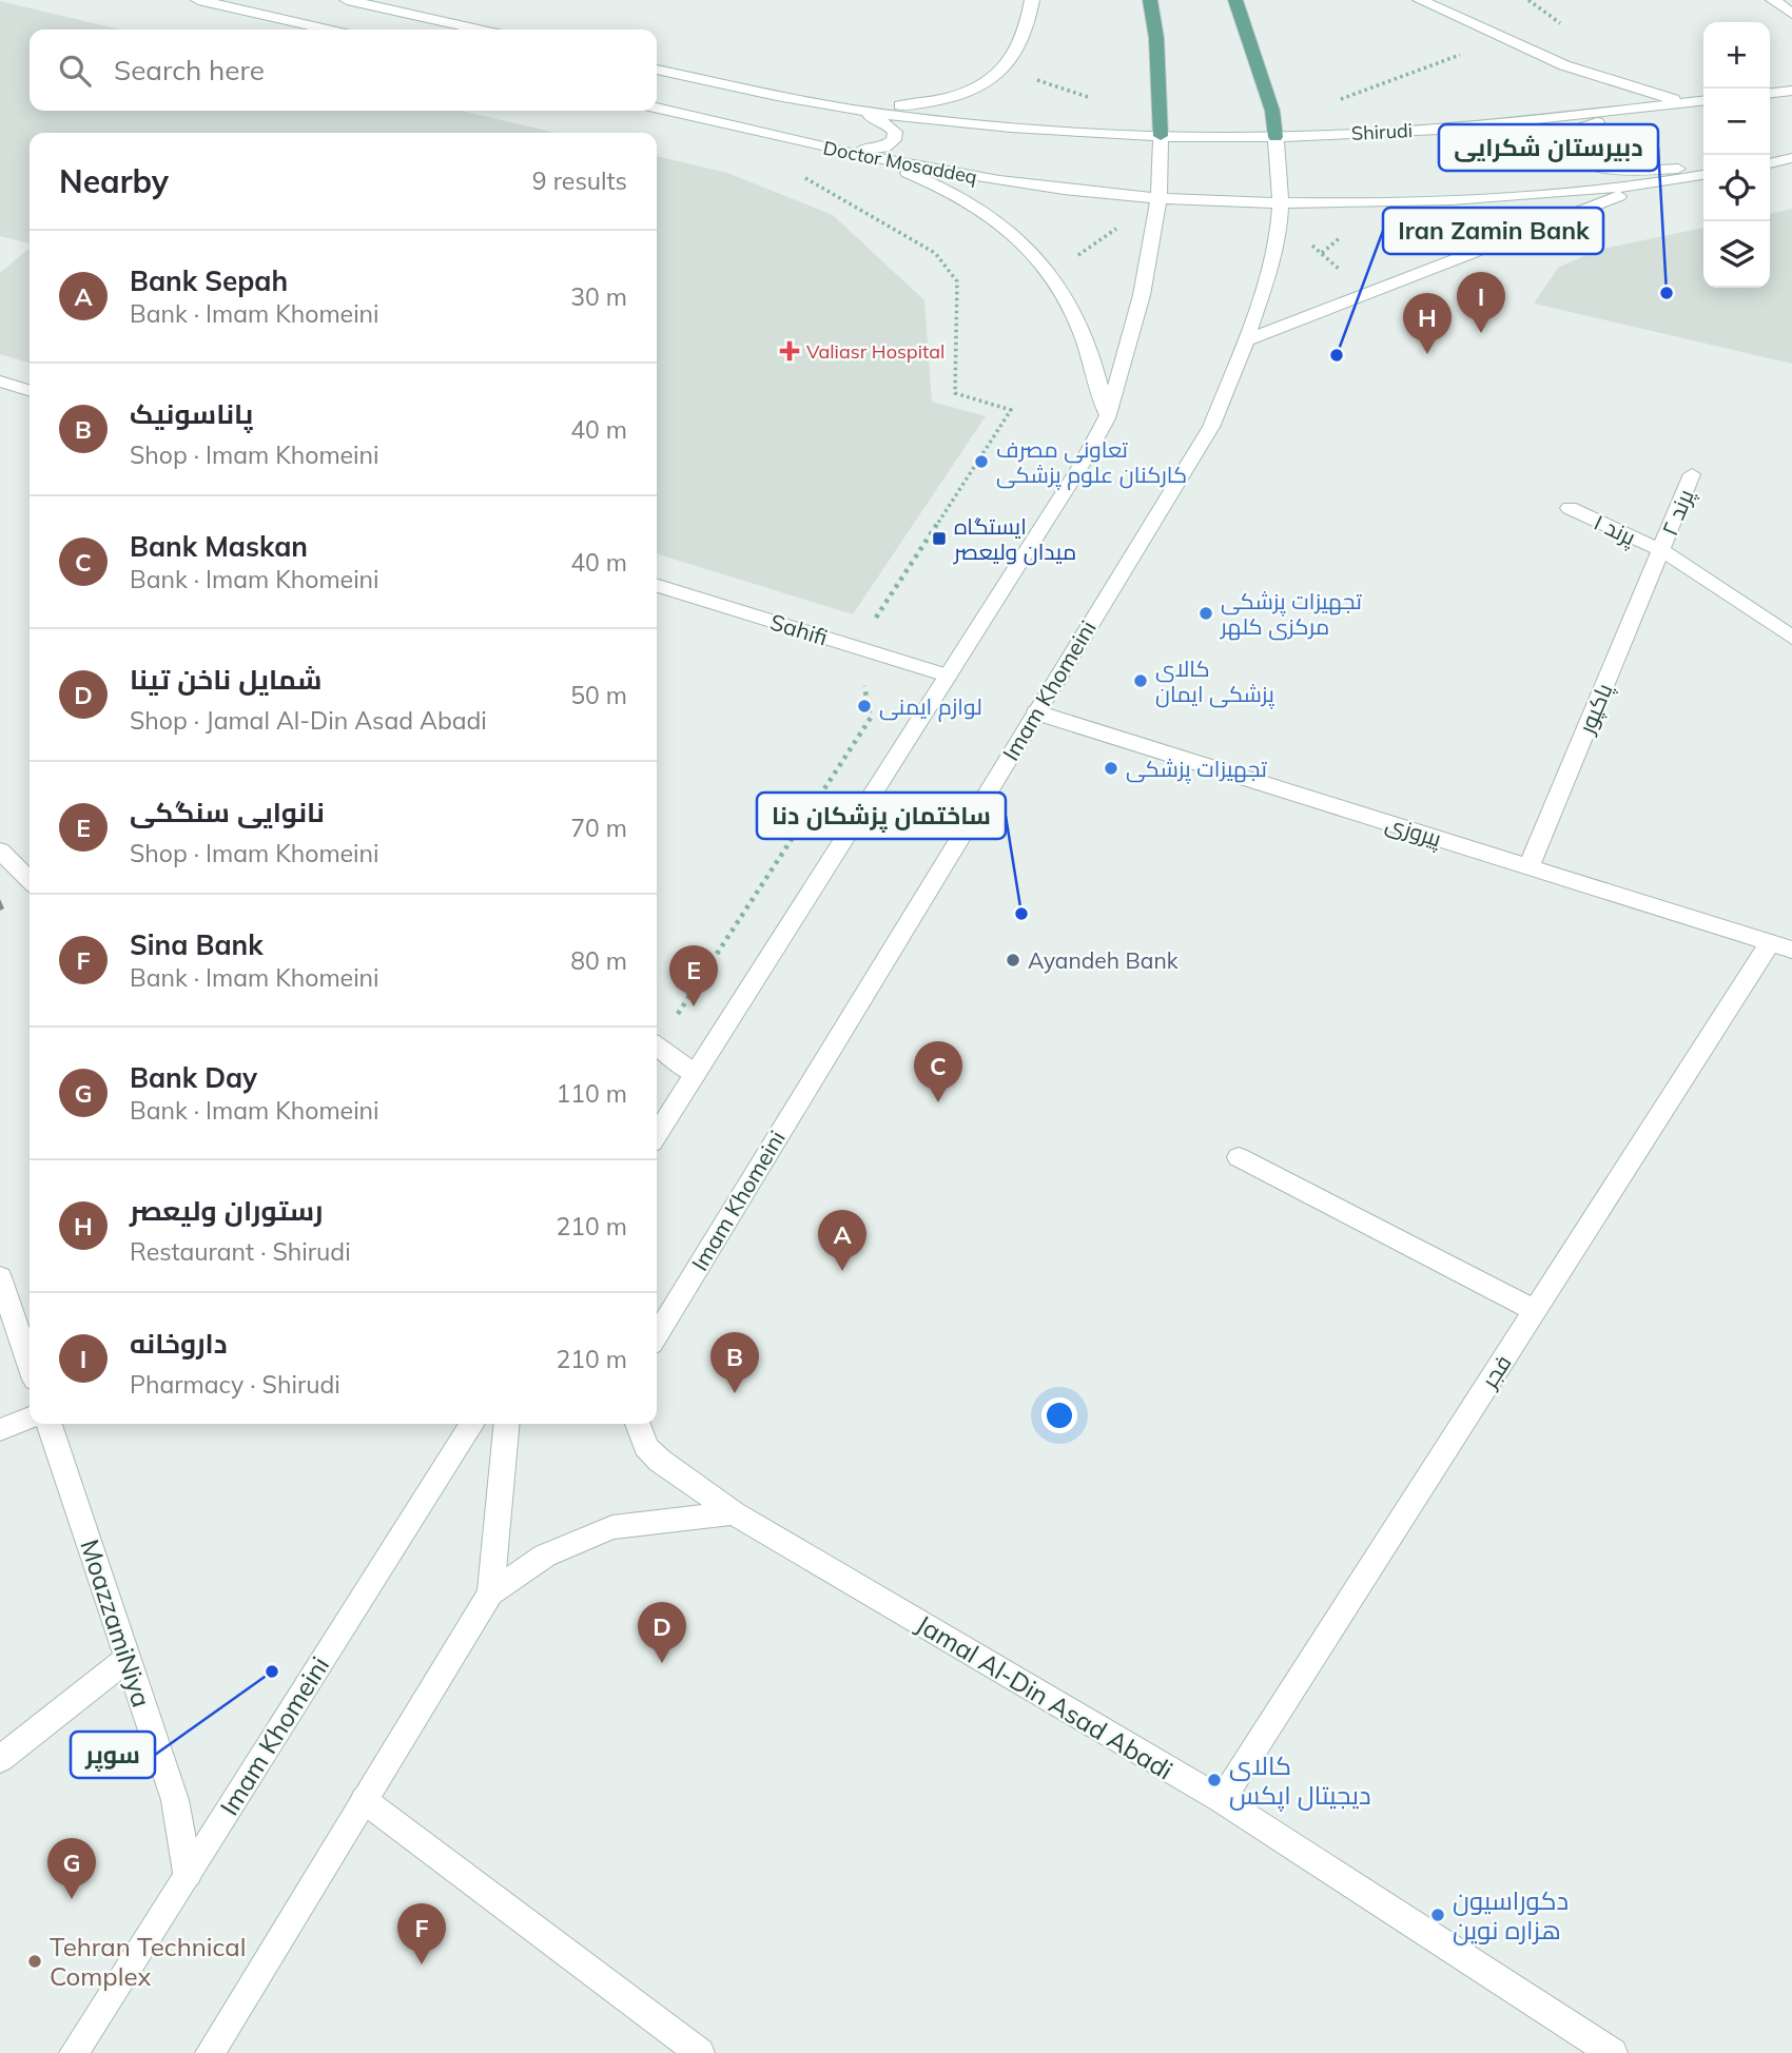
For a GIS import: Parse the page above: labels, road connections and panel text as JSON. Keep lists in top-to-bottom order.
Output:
{
  "streets": {
    "main road": [
      "Shirudi",
      "Doctor Mosaddeq",
      "پرند ۲",
      "پرند ۱",
      "Sahifi",
      "Imam Khomeini",
      "پاکپور",
      "پیروزی",
      "فجر",
      "MoazzamiNiya",
      "Jamal Al-Din Asad Abadi"
    ]
  },
  "crossings": [
    ["Shirudi", "Doctor Mosaddeq"],
    ["Shirudi", "Imam Khomeini"],
    ["Doctor Mosaddeq", "Imam Khomeini"],
    ["پرند ۲", "پرند ۱"],
    ["پرند ۲", "پاکپور"],
    ["پرند ۱", "پاکپور"],
    ["Imam Khomeini", "پیروزی"],
    ["Imam Khomeini", "MoazzamiNiya"],
    ["پاکپور", "پیروزی"],
    ["پیروزی", "فجر"],
    ["فجر", "Jamal Al-Din Asad Abadi"]
  ],
  "places": {
    "other": [
      "دبیرستان شکرایی",
      "Iran Zamin Bank",
      "تعاونی مصرف کارکنان علوم پزشکی",
      "تجهیزات پزشکی مرکزی کلهر",
      "کالای پزشکی ایمان",
      "لوازم ایمنی",
      "تجهیزات پزشکی",
      "ساختمان پزشکان دنا",
      "Ayandeh Bank",
      "سوپر",
      "کالای دیجیتال اپکس",
      "دکوراسیون هزاره نوین",
      "Tehran Technical Complex"
    ],
    "health": ["Valiasr Hospital"],
    "transit": ["ایستگاه میدان ولیعصر"]
  },
  "page": {
    "map_buttons": ["+", "−"],
    "search": "Search here",
    "heading": ["Nearby", "9 results"],
    "list": [
      {
        "mark": "A",
        "name": "Bank Sepah",
        "note": "Bank · Imam Khomeini",
        "value": "30 m"
      },
      {
        "mark": "B",
        "name": "پاناسونیک",
        "note": "Shop · Imam Khomeini",
        "value": "40 m"
      },
      {
        "mark": "C",
        "name": "Bank Maskan",
        "note": "Bank · Imam Khomeini",
        "value": "40 m"
      },
      {
        "mark": "D",
        "name": "شمایل ناخن تینا",
        "note": "Shop · Jamal Al-Din Asad Abadi",
        "value": "50 m"
      },
      {
        "mark": "E",
        "name": "نانوایی سنگکی",
        "note": "Shop · Imam Khomeini",
        "value": "70 m"
      },
      {
        "mark": "F",
        "name": "Sina Bank",
        "note": "Bank · Imam Khomeini",
        "value": "80 m"
      },
      {
        "mark": "G",
        "name": "Bank Day",
        "note": "Bank · Imam Khomeini",
        "value": "110 m"
      },
      {
        "mark": "H",
        "name": "رستوران ولیعصر",
        "note": "Restaurant · Shirudi",
        "value": "210 m"
      },
      {
        "mark": "I",
        "name": "داروخانه",
        "note": "Pharmacy · Shirudi",
        "value": "210 m"
      }
    ],
    "pins": [
      "I",
      "H",
      "E",
      "C",
      "A",
      "B",
      "D",
      "G",
      "F"
    ]
  }
}
